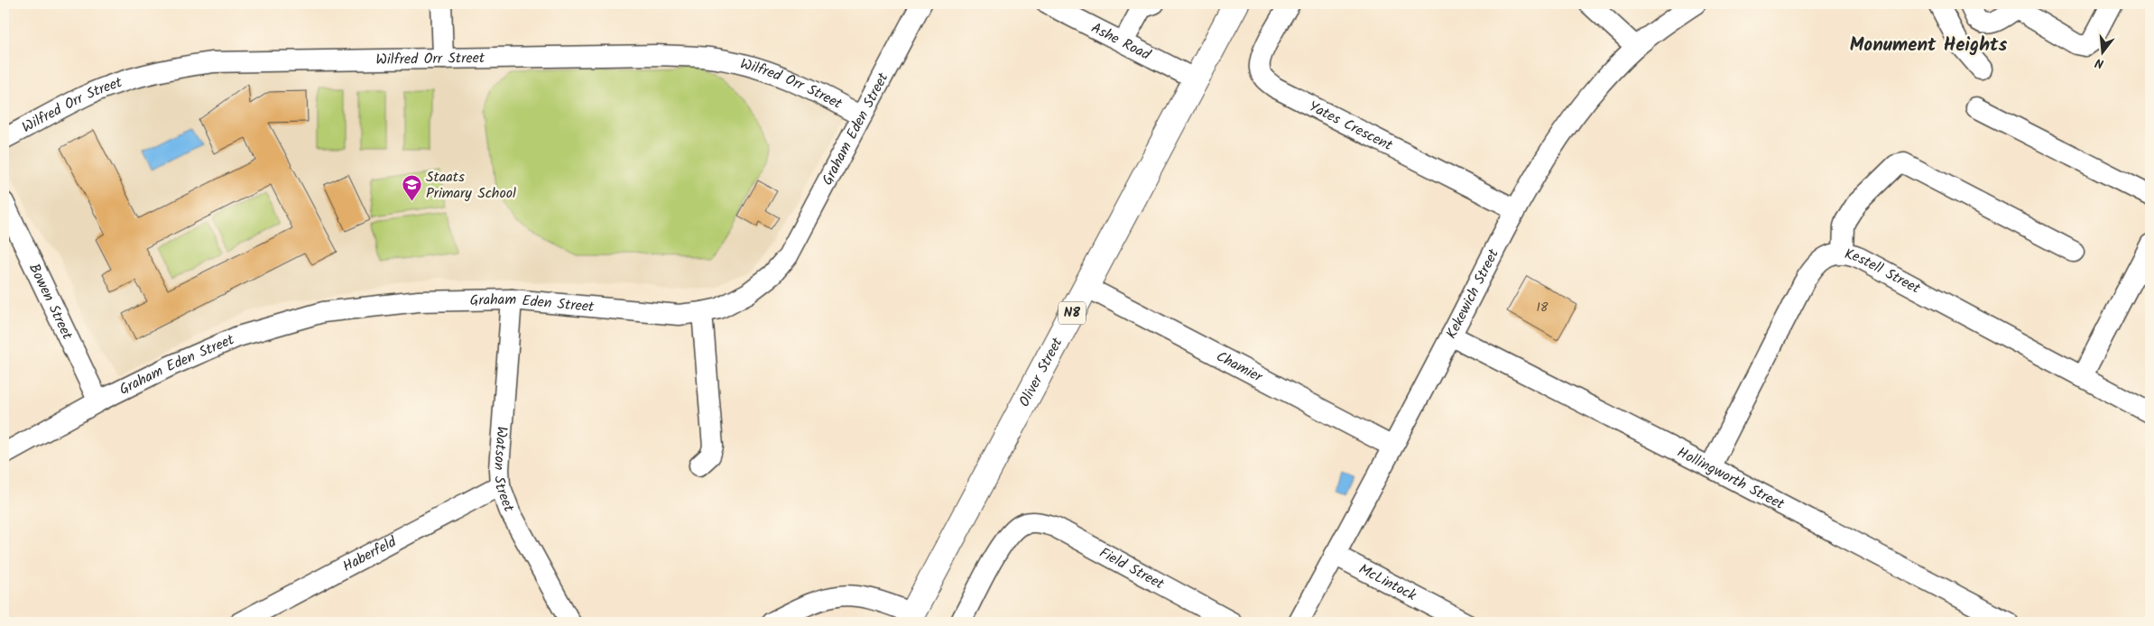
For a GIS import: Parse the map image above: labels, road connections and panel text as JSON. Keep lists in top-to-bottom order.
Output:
{
  "streets": {
    "highway": ["N8", "Oliver Street"],
    "street": [
      "Ashe Road",
      "Wilfred Orr Street",
      "Yates Crescent",
      "Graham Eden Street",
      "Kestell Street",
      "Kekewich Street",
      "Bowen Street",
      "Chamier",
      "Watson Street",
      "Hollingworth Street",
      "Haberfeld",
      "Field Street",
      "McLintock"
    ]
  },
  "crossings": [
    ["Ashe Road", "Oliver Street"],
    ["Wilfred Orr Street", "Graham Eden Street"],
    ["Yates Crescent", "Kekewich Street"],
    ["Graham Eden Street", "Bowen Street"],
    ["Graham Eden Street", "Watson Street"],
    ["Kestell Street", "Hollingworth Street"],
    ["Kekewich Street", "Chamier"],
    ["Kekewich Street", "Hollingworth Street"],
    ["Kekewich Street", "McLintock"],
    ["Chamier", "Oliver Street"],
    ["Watson Street", "Haberfeld"]
  ],
  "districts": ["Monument Heights"],
  "places": {
    "school or university": ["Staats Primary School"]
  },
  "house_numbers": ["18"],
  "north": "bottom"
}
